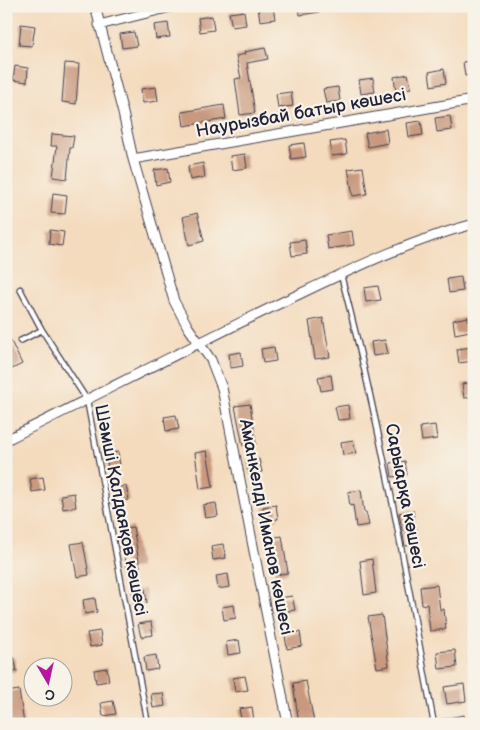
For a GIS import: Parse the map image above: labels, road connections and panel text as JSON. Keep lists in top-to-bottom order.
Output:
{
  "streets": {
    "street": ["Наурызбай батыр көшесі", "Аманкелді Иманов көшесі"],
    "lane": ["Сарыарқа көшесі", "Шәмші Қалдаяқов көшесі"]
  },
  "crossings": [
    ["Наурызбай батыр көшесі", "Аманкелді Иманов көшесі"]
  ],
  "north": "bottom"
}
